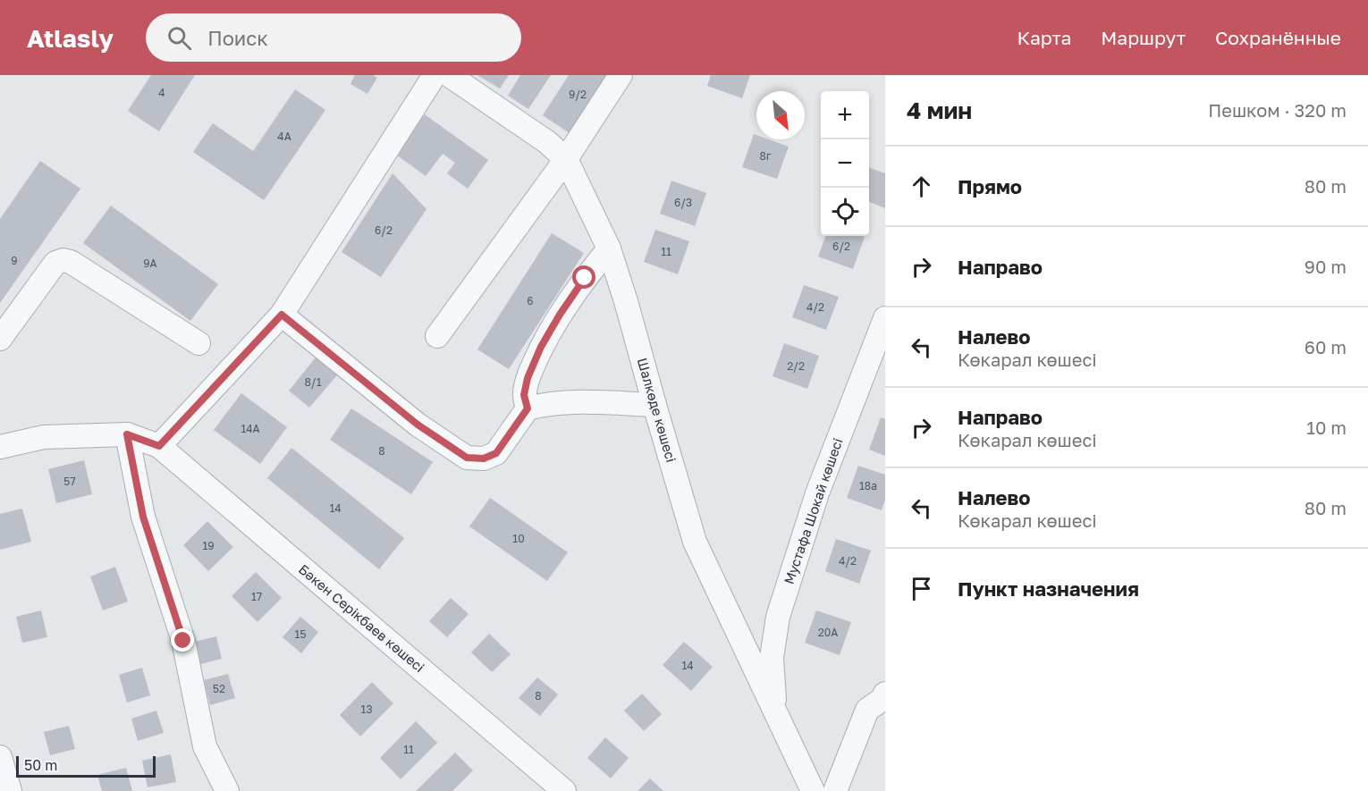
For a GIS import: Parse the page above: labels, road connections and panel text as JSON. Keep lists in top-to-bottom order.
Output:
{
  "streets": {
    "street": ["Шалкөде көшесі", "Мустафа Шокай көшесі", "Бәкен Серікбаев көшесі"]
  },
  "crossings": [
    ["Шалкөде көшесі", "Мустафа Шокай көшесі"]
  ],
  "house_numbers": [
    "4",
    "9/2",
    "4А",
    "8г",
    "6/3",
    "6/2",
    "6/2",
    "11",
    "9",
    "9А",
    "6",
    "4/2",
    "2/2",
    "8/1",
    "14А",
    "8",
    "57",
    "18а",
    "14",
    "10",
    "19",
    "4/2",
    "17",
    "20А",
    "15",
    "14",
    "52",
    "8",
    "13",
    "11"
  ],
  "scale_bar": "50 m",
  "north": "bottom right",
  "page": {
    "header": "Atlasly",
    "search": "Поиск",
    "nav": ["Карта", "Маршрут", "Сохранённые"],
    "heading": ["4 мин", "Пешком · 320 m"],
    "map_buttons": ["+", "−"],
    "list": [
      ["Прямо", "80 m"],
      ["Направо", "90 m"],
      ["Налево", "Көкарал көшесі", "60 m"],
      ["Направо", "Көкарал көшесі", "10 m"],
      ["Налево", "Көкарал көшесі", "80 m"],
      "Пункт назначения"
    ],
    "scale": "50 m"
  }
}
